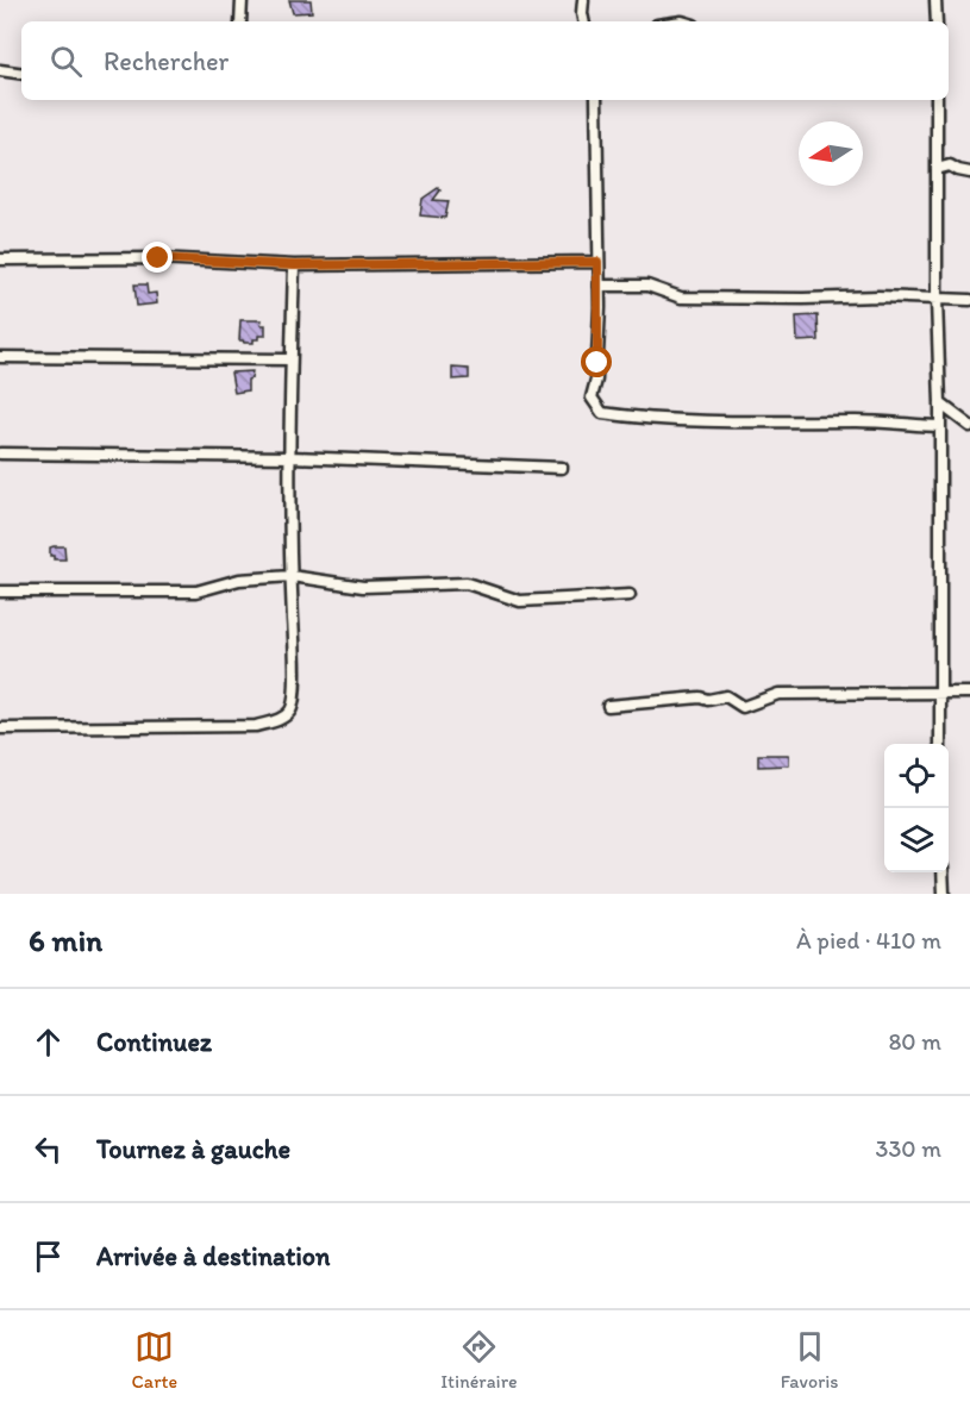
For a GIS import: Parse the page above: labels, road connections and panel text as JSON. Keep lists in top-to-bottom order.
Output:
{
  "north": "left",
  "page": {
    "search": "Rechercher",
    "heading": ["6 min", "À pied · 410 m"],
    "list": [
      ["Continuez", "80 m"],
      ["Tournez à gauche", "330 m"],
      "Arrivée à destination"
    ],
    "nav": ["Carte", "Itinéraire", "Favoris"]
  }
}
